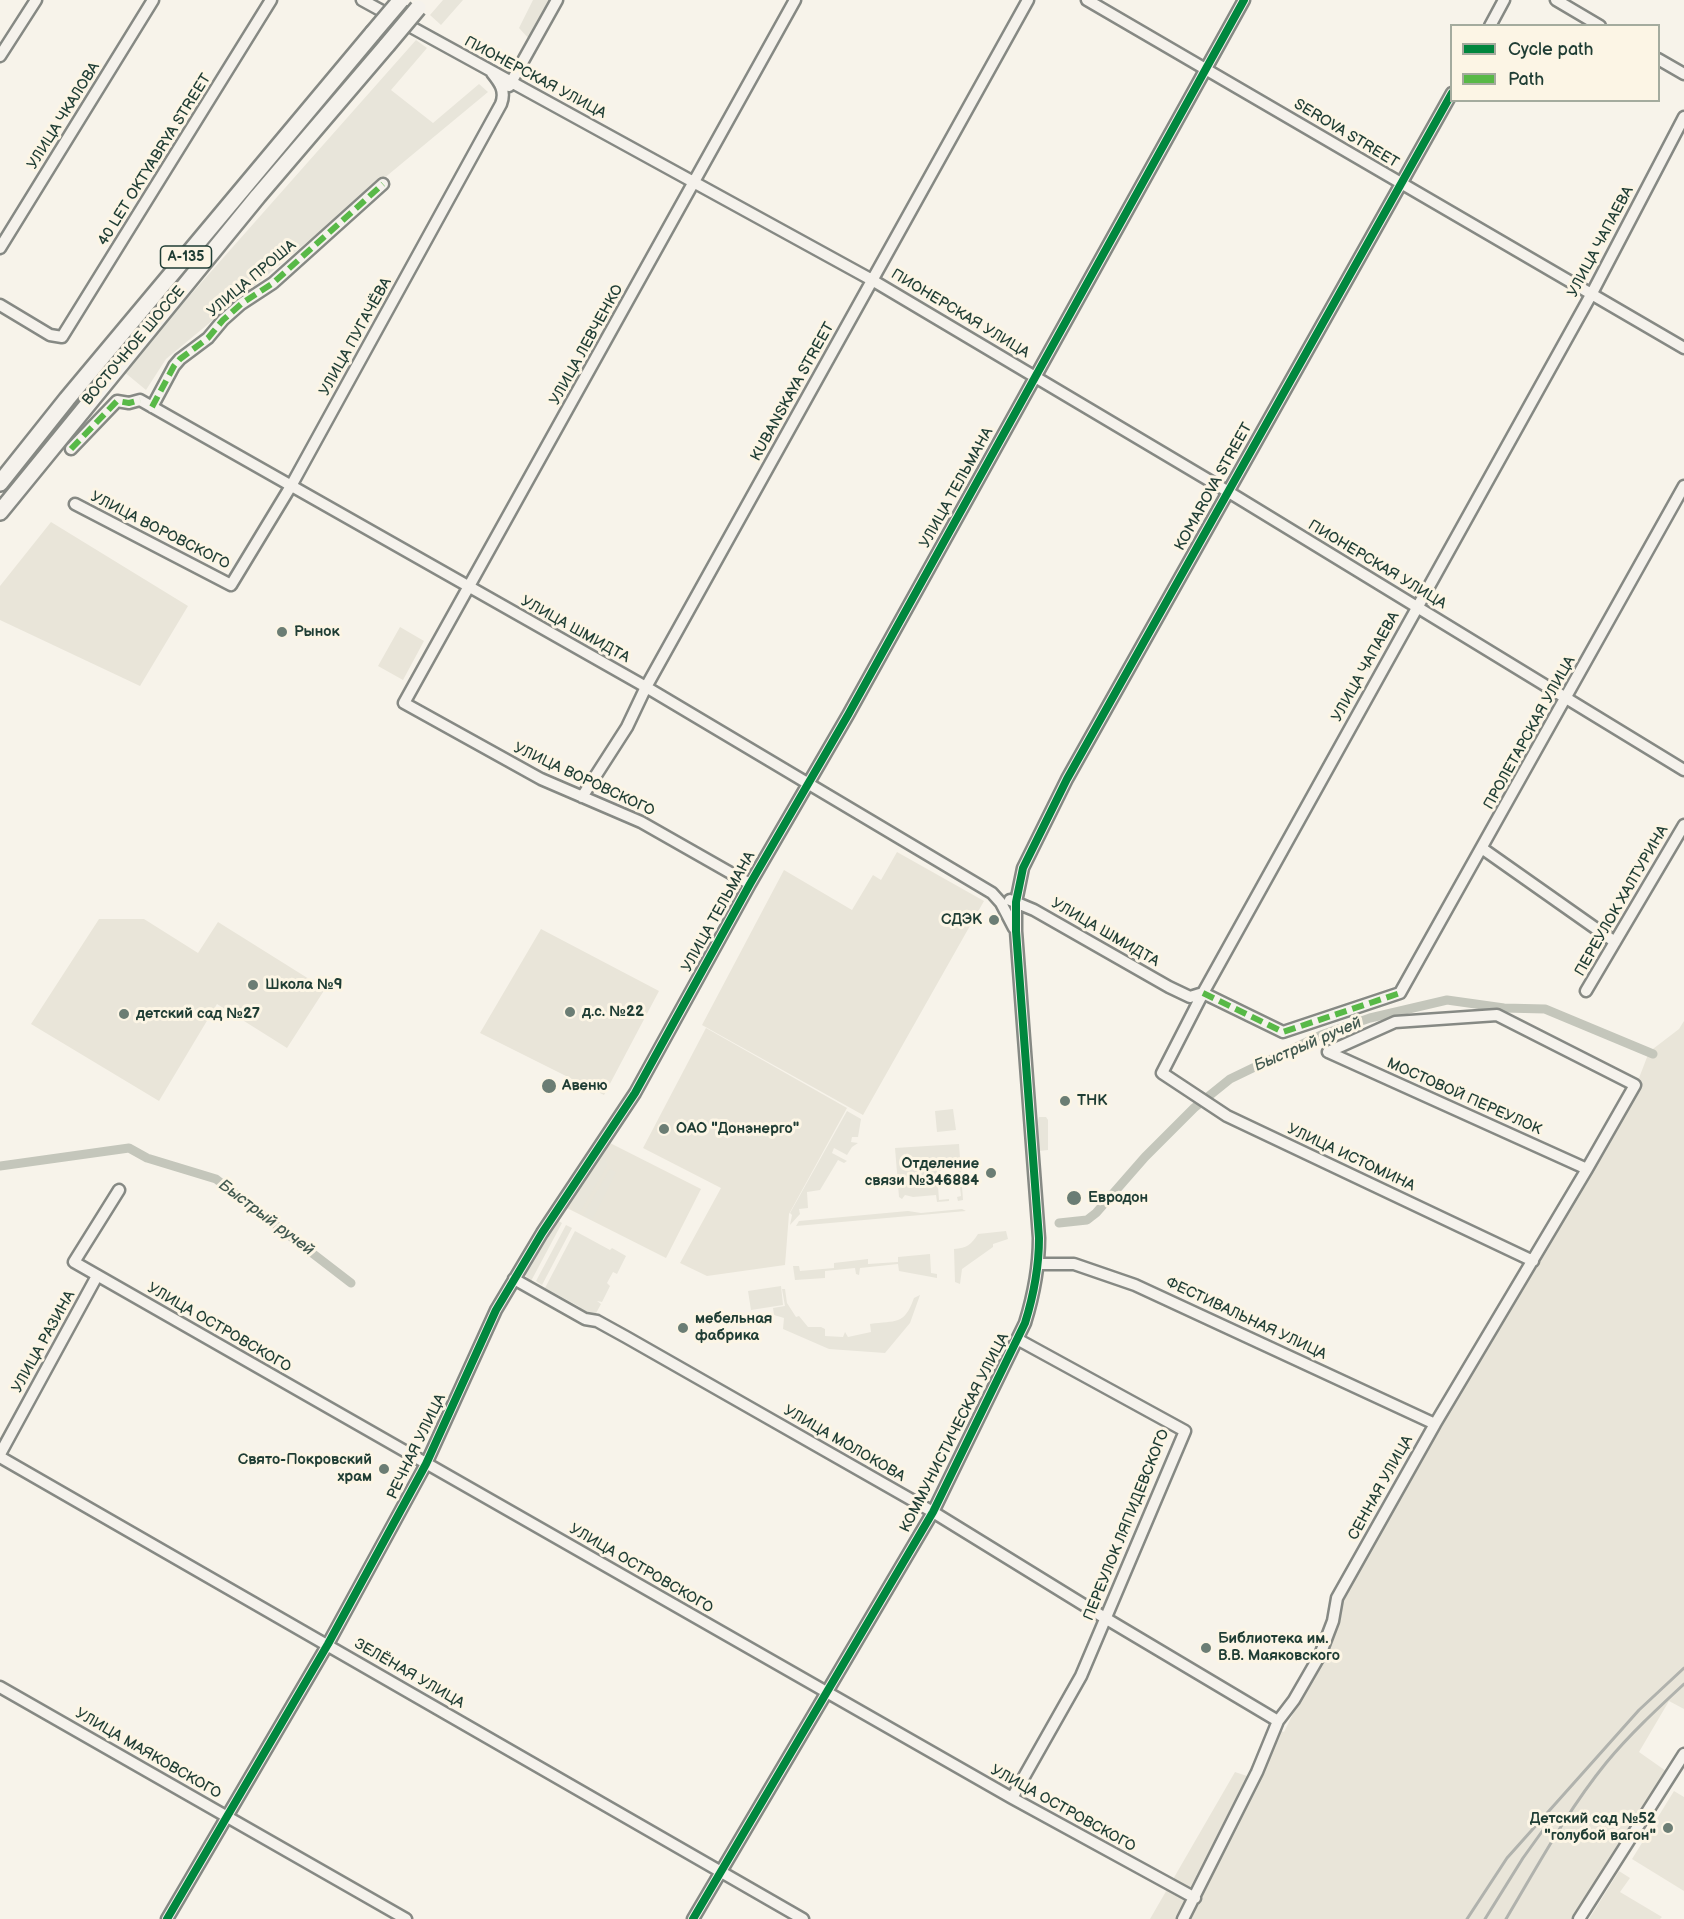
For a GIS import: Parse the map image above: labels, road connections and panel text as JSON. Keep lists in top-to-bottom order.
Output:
{
  "streets": {
    "highway": ["А-135", "ВОСТОЧНОЕ ШОССЕ"],
    "street": [
      "ПИОНЕРСКАЯ УЛИЦА",
      "УЛИЦА ЧКАЛОВА",
      "SEROVA STREET",
      "40 LET OKTYABRYA STREET",
      "УЛИЦА ЧАПАЕВА",
      "УЛИЦА ПРОША",
      "УЛИЦА ПУГАЧЁВА",
      "УЛИЦА ЛЕВЧЕНКО",
      "KUBANSKAYA STREET",
      "KOMAROVA STREET",
      "УЛИЦА ТЕЛЬМАНА",
      "УЛИЦА ВОРОВСКОГО",
      "УЛИЦА ШМИДТА",
      "ПРОЛЕТАРСКАЯ УЛИЦА",
      "ПЕРЕУЛОК ХАЛТУРИНА",
      "МОСТОВОЙ ПЕРЕУЛОК",
      "УЛИЦА ИСТОМИНА",
      "ФЕСТИВАЛЬНАЯ УЛИЦА",
      "УЛИЦА ОСТРОВСКОГО",
      "УЛИЦА РАЗИНА",
      "КОММУНИСТИЧЕСКАЯ УЛИЦА",
      "УЛИЦА МОЛОКОВА",
      "РЕЧНАЯ УЛИЦА",
      "СЕННАЯ УЛИЦА",
      "ПЕРЕУЛОК ЛЯПИДЕВСКОГО",
      "ЗЕЛЁНАЯ УЛИЦА",
      "УЛИЦА МАЯКОВСКОГО"
    ]
  },
  "crossings": [
    ["ПИОНЕРСКАЯ УЛИЦА", "УЛИЦА ЧАПАЕВА"],
    ["ПИОНЕРСКАЯ УЛИЦА", "УЛИЦА ПУГАЧЁВА"],
    ["ПИОНЕРСКАЯ УЛИЦА", "УЛИЦА ЛЕВЧЕНКО"],
    ["ПИОНЕРСКАЯ УЛИЦА", "KUBANSKAYA STREET"],
    ["ПИОНЕРСКАЯ УЛИЦА", "KOMAROVA STREET"],
    ["ПИОНЕРСКАЯ УЛИЦА", "УЛИЦА ТЕЛЬМАНА"],
    ["ПИОНЕРСКАЯ УЛИЦА", "ПРОЛЕТАРСКАЯ УЛИЦА"],
    ["SEROVA STREET", "УЛИЦА ЧАПАЕВА"],
    ["SEROVA STREET", "KOMAROVA STREET"],
    ["SEROVA STREET", "УЛИЦА ТЕЛЬМАНА"],
    ["УЛИЦА ЧАПАЕВА", "УЛИЦА ШМИДТА"],
    ["УЛИЦА ЧАПАЕВА", "УЛИЦА ИСТОМИНА"],
    ["УЛИЦА ПРОША", "УЛИЦА ШМИДТА"],
    ["УЛИЦА ПУГАЧЁВА", "УЛИЦА ВОРОВСКОГО"],
    ["УЛИЦА ПУГАЧЁВА", "УЛИЦА ШМИДТА"],
    ["УЛИЦА ЛЕВЧЕНКО", "УЛИЦА ВОРОВСКОГО"],
    ["УЛИЦА ЛЕВЧЕНКО", "УЛИЦА ШМИДТА"],
    ["KUBANSKAYA STREET", "УЛИЦА ВОРОВСКОГО"],
    ["KUBANSKAYA STREET", "УЛИЦА ШМИДТА"],
    ["KOMAROVA STREET", "УЛИЦА ШМИДТА"],
    ["KOMAROVA STREET", "КОММУНИСТИЧЕСКАЯ УЛИЦА"],
    ["УЛИЦА ТЕЛЬМАНА", "УЛИЦА ВОРОВСКОГО"],
    ["УЛИЦА ТЕЛЬМАНА", "УЛИЦА ШМИДТА"],
    ["УЛИЦА ТЕЛЬМАНА", "РЕЧНАЯ УЛИЦА"],
    ["УЛИЦА ШМИДТА", "ПРОЛЕТАРСКАЯ УЛИЦА"],
    ["УЛИЦА ШМИДТА", "КОММУНИСТИЧЕСКАЯ УЛИЦА"],
    ["МОСТОВОЙ ПЕРЕУЛОК", "СЕННАЯ УЛИЦА"],
    ["УЛИЦА ИСТОМИНА", "СЕННАЯ УЛИЦА"],
    ["ФЕСТИВАЛЬНАЯ УЛИЦА", "КОММУНИСТИЧЕСКАЯ УЛИЦА"],
    ["ФЕСТИВАЛЬНАЯ УЛИЦА", "СЕННАЯ УЛИЦА"],
    ["УЛИЦА ОСТРОВСКОГО", "УЛИЦА РАЗИНА"],
    ["УЛИЦА ОСТРОВСКОГО", "КОММУНИСТИЧЕСКАЯ УЛИЦА"],
    ["УЛИЦА ОСТРОВСКОГО", "РЕЧНАЯ УЛИЦА"],
    ["УЛИЦА ОСТРОВСКОГО", "СЕННАЯ УЛИЦА"],
    ["УЛИЦА ОСТРОВСКОГО", "ПЕРЕУЛОК ЛЯПИДЕВСКОГО"],
    ["УЛИЦА РАЗИНА", "ЗЕЛЁНАЯ УЛИЦА"],
    ["КОММУНИСТИЧЕСКАЯ УЛИЦА", "УЛИЦА МОЛОКОВА"],
    ["КОММУНИСТИЧЕСКАЯ УЛИЦА", "ПЕРЕУЛОК ЛЯПИДЕВСКОГО"],
    ["КОММУНИСТИЧЕСКАЯ УЛИЦА", "ЗЕЛЁНАЯ УЛИЦА"],
    ["УЛИЦА МОЛОКОВА", "РЕЧНАЯ УЛИЦА"],
    ["УЛИЦА МОЛОКОВА", "СЕННАЯ УЛИЦА"],
    ["УЛИЦА МОЛОКОВА", "ПЕРЕУЛОК ЛЯПИДЕВСКОГО"],
    ["РЕЧНАЯ УЛИЦА", "ЗЕЛЁНАЯ УЛИЦА"],
    ["РЕЧНАЯ УЛИЦА", "УЛИЦА МАЯКОВСКОГО"]
  ],
  "water": ["Быстрый ручей"],
  "places": [
    "Рынок",
    "СДЭК",
    "Школа №9",
    "д.с. №22",
    "детский сад №27",
    "Авеню",
    "ТНК",
    "ОАО \"Донэнерго\"",
    "Отделение связи №346884",
    "Евродон",
    "мебельная фабрика",
    "Свято-Покровский храм",
    "Библиотека им. В.В. Маяковского",
    "Детский сад №52 \"голубой вагон\""
  ],
  "legend": ["Cycle path", "Path"]
}
